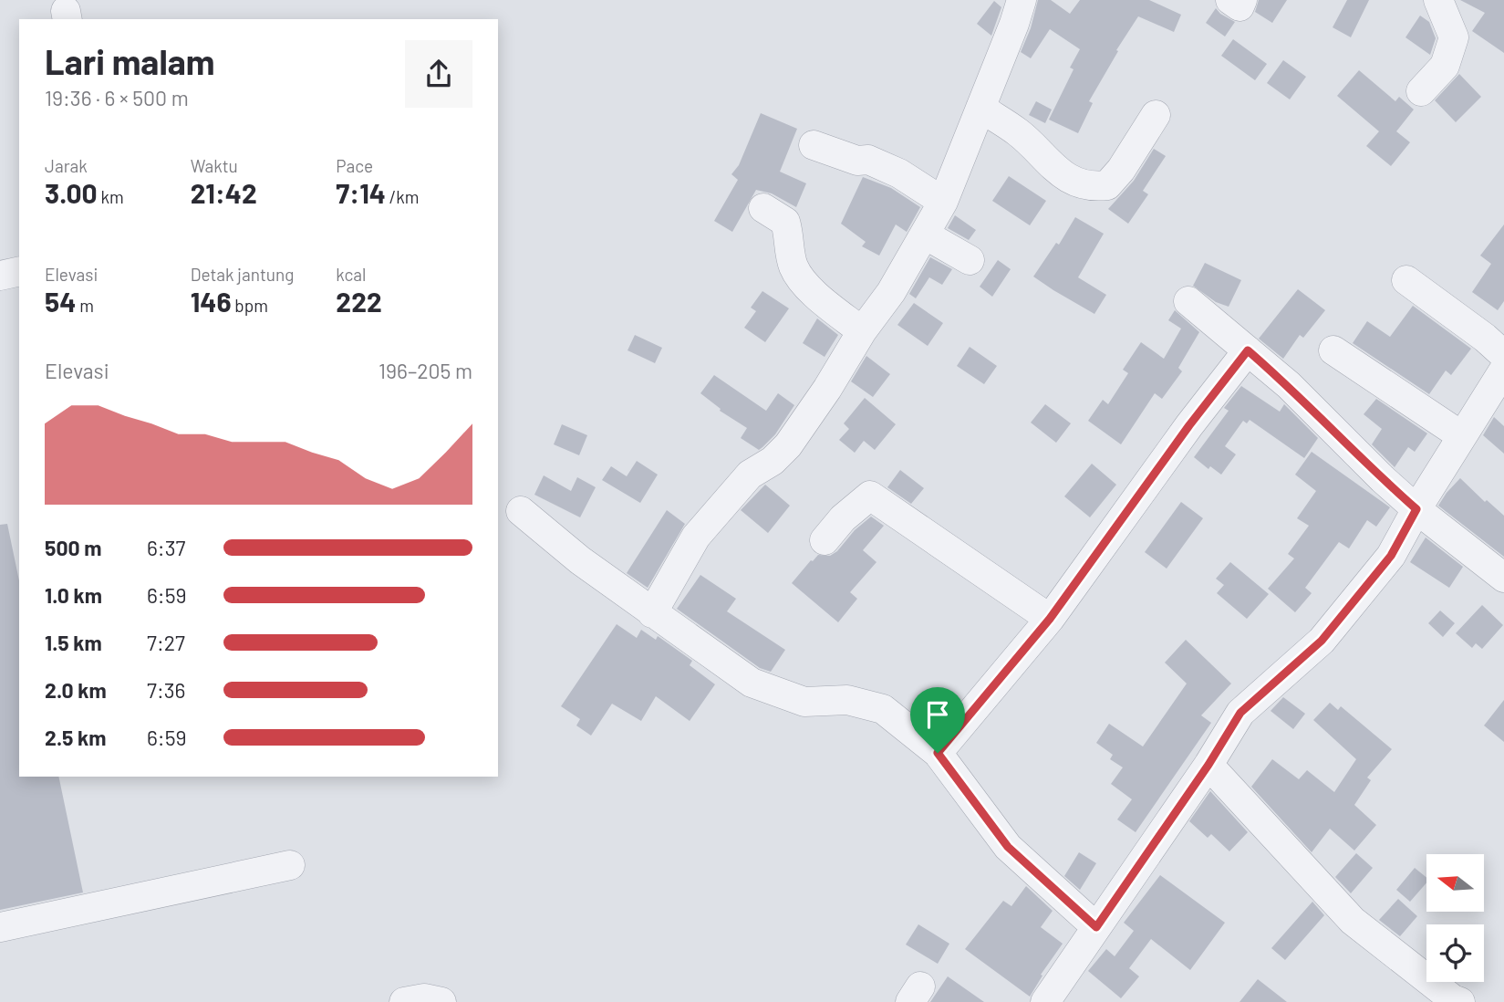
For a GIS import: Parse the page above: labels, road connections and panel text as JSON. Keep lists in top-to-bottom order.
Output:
{
  "north": "left",
  "page": {
    "heading": ["Lari malam", "19:36 · 6 × 500 m"],
    "stats": [
      ["Jarak", "3.00 km"],
      ["Waktu", "21:42"],
      ["Pace", "7:14 /km"],
      ["Elevasi", "54 m"],
      ["Detak jantung", "146 bpm"],
      ["kcal", "222"]
    ],
    "chart": ["Elevasi", "196–205 m"],
    "list": [
      {
        "name": "500 m",
        "note": "6:37"
      },
      {
        "name": "1.0 km",
        "note": "6:59"
      },
      {
        "name": "1.5 km",
        "note": "7:27"
      },
      {
        "name": "2.0 km",
        "note": "7:36"
      },
      {
        "name": "2.5 km",
        "note": "6:59"
      }
    ]
  }
}
